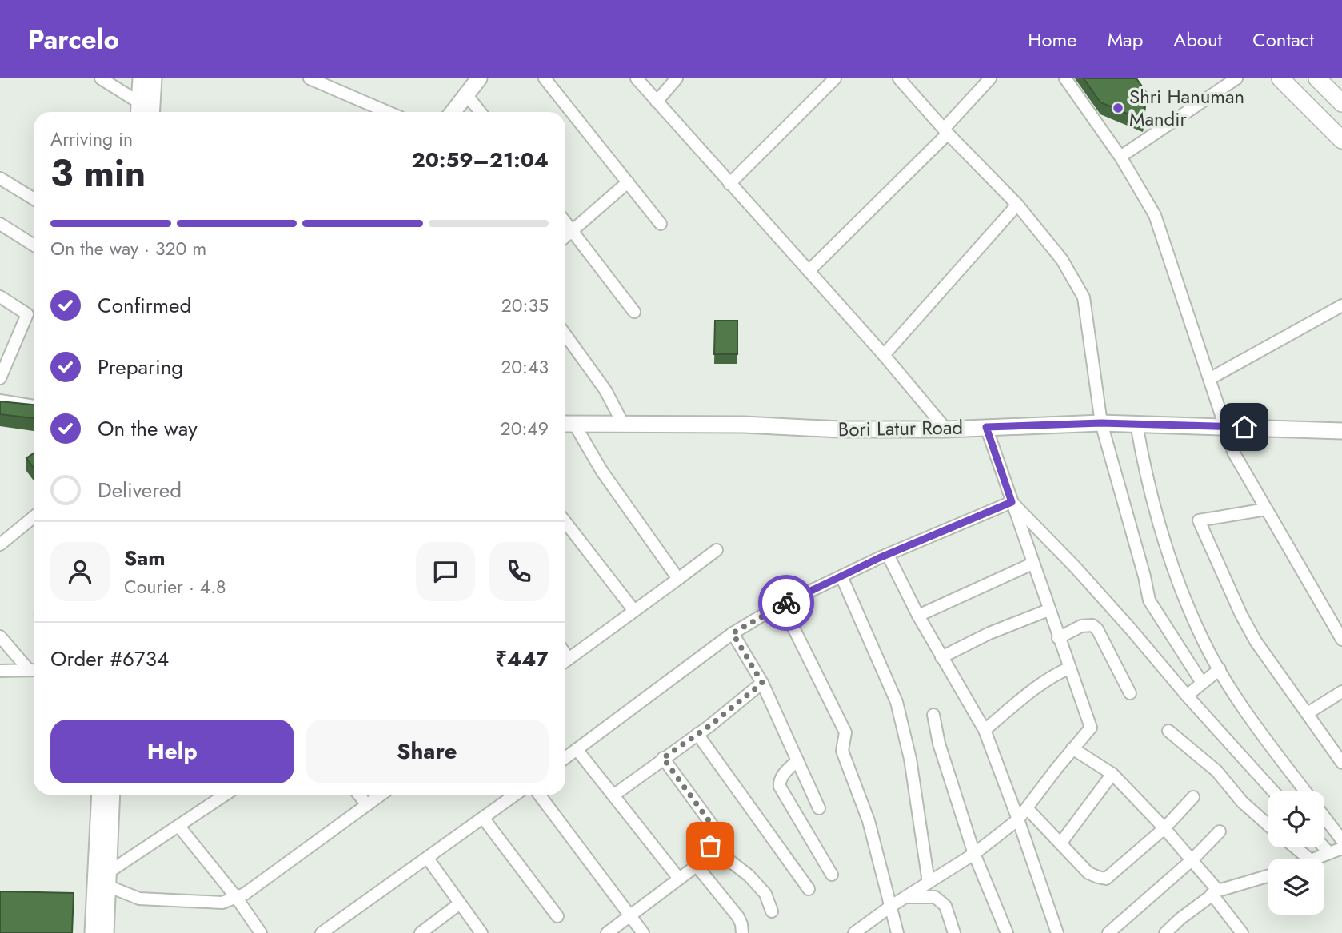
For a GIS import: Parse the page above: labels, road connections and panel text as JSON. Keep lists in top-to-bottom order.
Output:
{
  "streets": {
    "main road": ["Bori Latur Road"]
  },
  "places": ["Shri Hanuman Mandir"],
  "page": {
    "header": "Parcelo",
    "nav": [
      "Home",
      "Map",
      "About",
      "Contact"
    ],
    "heading": ["3 min", "Arriving in", "20:59–21:04"],
    "panel": [
      "Sam",
      "Courier · 4.8",
      "Order #6734",
      "₹447"
    ],
    "bar": "On the way · 320 m",
    "list": [
      ["Confirmed", "20:35"],
      ["Preparing", "20:43"],
      ["On the way", "20:49"],
      "Delivered"
    ],
    "buttons": ["Help", "Share"]
  }
}
